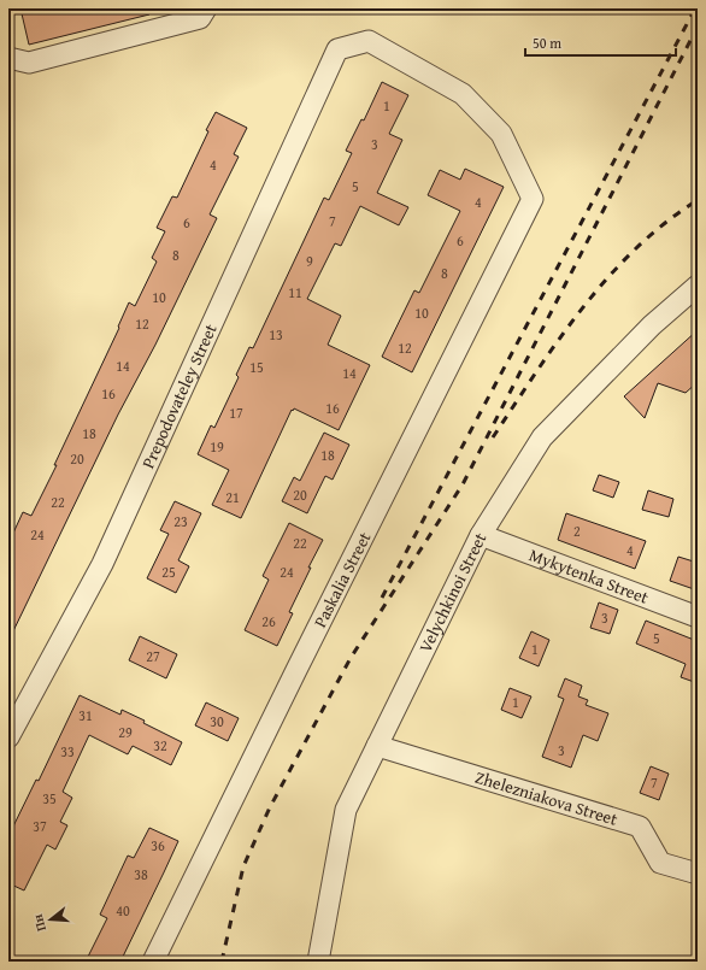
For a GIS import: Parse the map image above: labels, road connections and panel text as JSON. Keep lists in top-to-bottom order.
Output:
{
  "streets": {
    "street": [
      "Prepodovateley Street",
      "Mykytenka Street",
      "Paskalia Street",
      "Velychkinoi Street",
      "Zhelezniakova Street"
    ]
  },
  "crossings": [
    ["Prepodovateley Street", "Paskalia Street"],
    ["Mykytenka Street", "Velychkinoi Street"],
    ["Velychkinoi Street", "Zhelezniakova Street"]
  ],
  "house_numbers": [
    "1",
    "3",
    "4",
    "5",
    "4",
    "7",
    "6",
    "6",
    "8",
    "9",
    "8",
    "11",
    "10",
    "10",
    "12",
    "13",
    "12",
    "14",
    "15",
    "14",
    "16",
    "16",
    "17",
    "18",
    "19",
    "18",
    "20",
    "20",
    "21",
    "22",
    "23",
    "2",
    "24",
    "22",
    "4",
    "25",
    "24",
    "3",
    "26",
    "5",
    "1",
    "27",
    "1",
    "31",
    "30",
    "29",
    "32",
    "3",
    "33",
    "7",
    "35",
    "37",
    "36",
    "38",
    "40"
  ],
  "scale_bar": "50 m",
  "north": "left"
}
